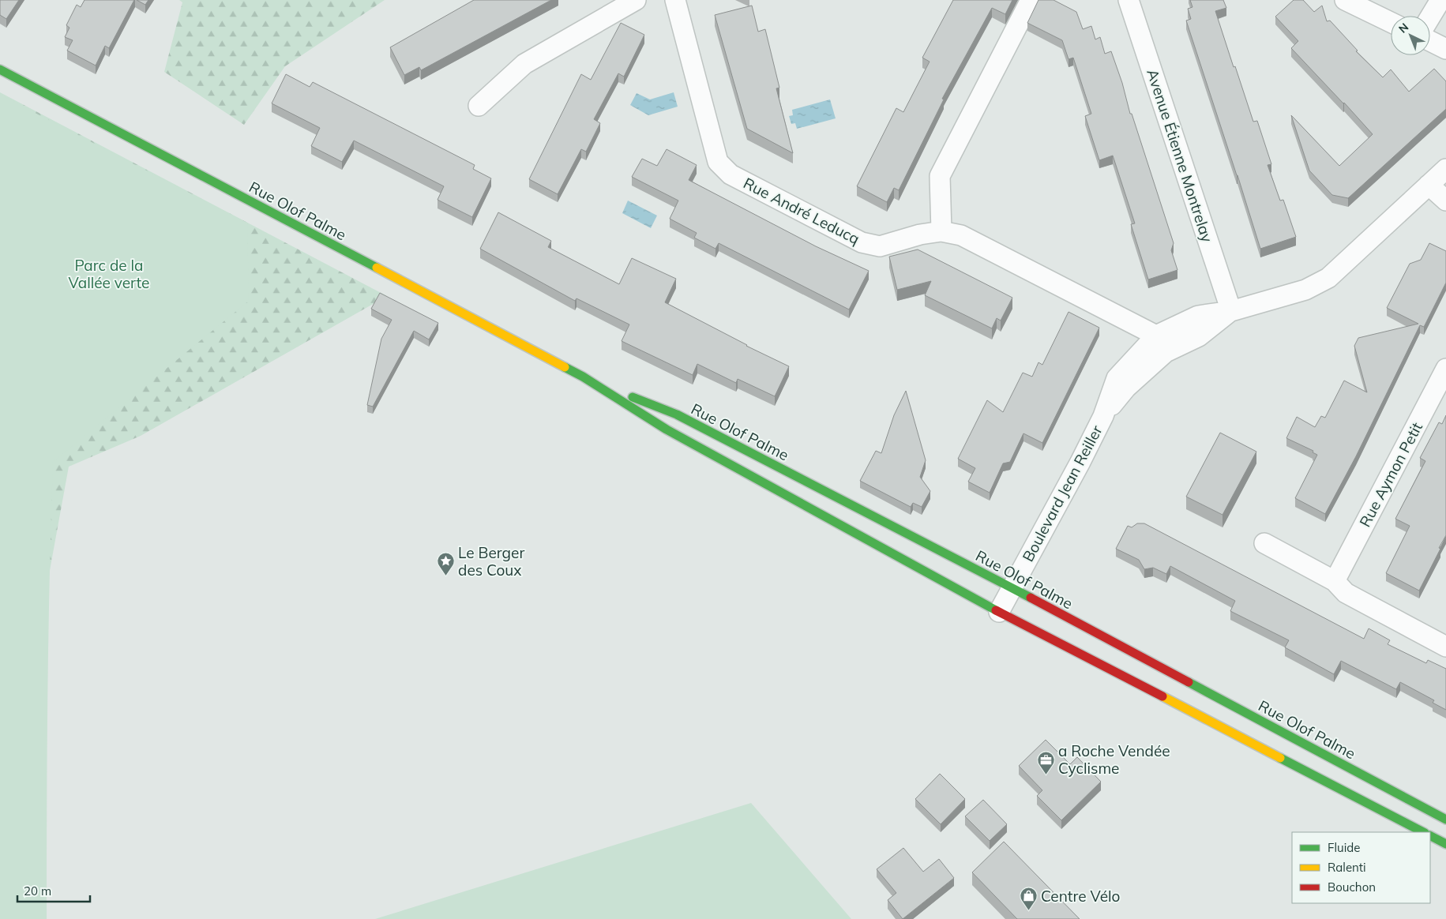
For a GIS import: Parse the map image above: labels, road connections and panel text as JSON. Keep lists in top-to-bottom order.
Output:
{
  "streets": {
    "main road": ["Rue Olof Palme"],
    "street": [
      "Avenue Étienne Montrelay",
      "Rue André Leducq",
      "Rue Aymon Petit",
      "Boulevard Jean Reiller"
    ]
  },
  "crossings": [
    ["Avenue Étienne Montrelay", "Boulevard Jean Reiller"],
    ["Rue Olof Palme", "Boulevard Jean Reiller"],
    ["Rue André Leducq", "Boulevard Jean Reiller"]
  ],
  "parks": ["Parc de la Vallée verte"],
  "places": {
    "place": ["Le Berger des Coux"],
    "office": ["a Roche Vendée Cyclisme"],
    "shop": ["Centre Vélo"]
  },
  "legend": ["Fluide", "Ralenti", "Bouchon"],
  "scale_bar": "20 m",
  "north": "top left"
}
